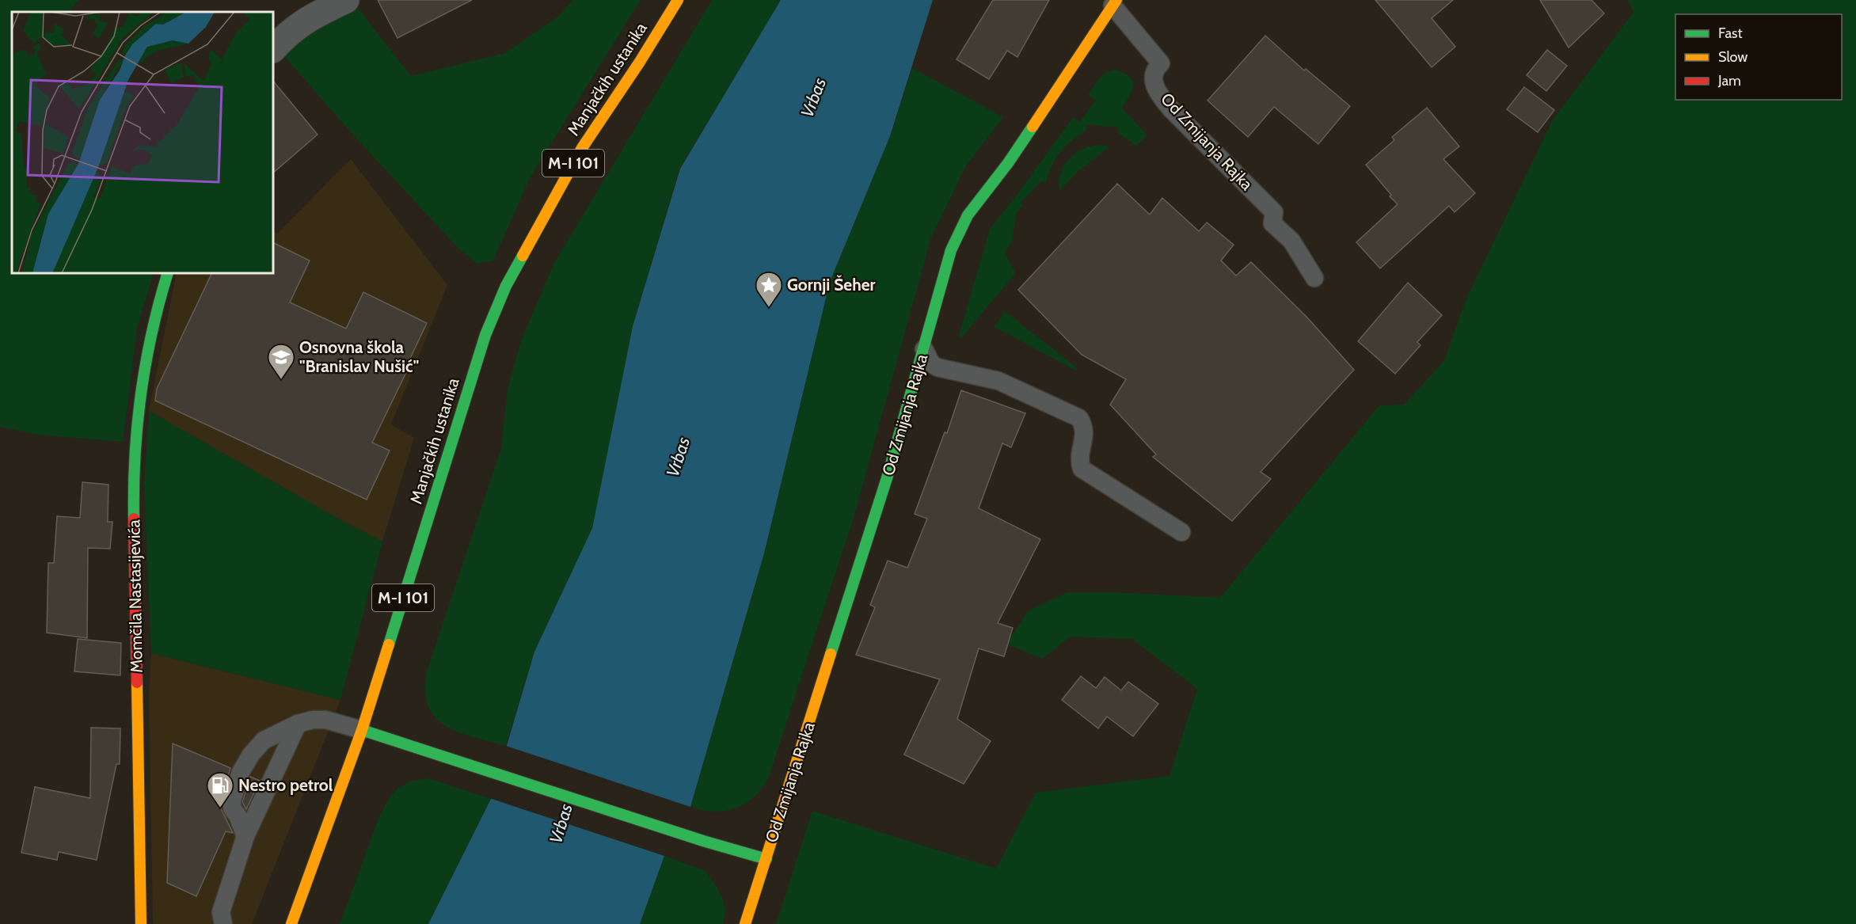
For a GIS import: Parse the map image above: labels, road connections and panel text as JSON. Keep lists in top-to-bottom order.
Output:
{
  "streets": {
    "street": [
      "Manjačkih ustanika",
      "Od Zmijanja Rajka",
      "M-I 101",
      "Momčila Nastasijevića"
    ]
  },
  "water": ["Vrbas"],
  "places": {
    "place": ["Gornji Šeher"],
    "school or university": ["Osnovna škola \"Branislav Nušić\""],
    "fuel station": ["Nestro petrol"]
  },
  "legend": ["Fast", "Slow", "Jam"]
}
